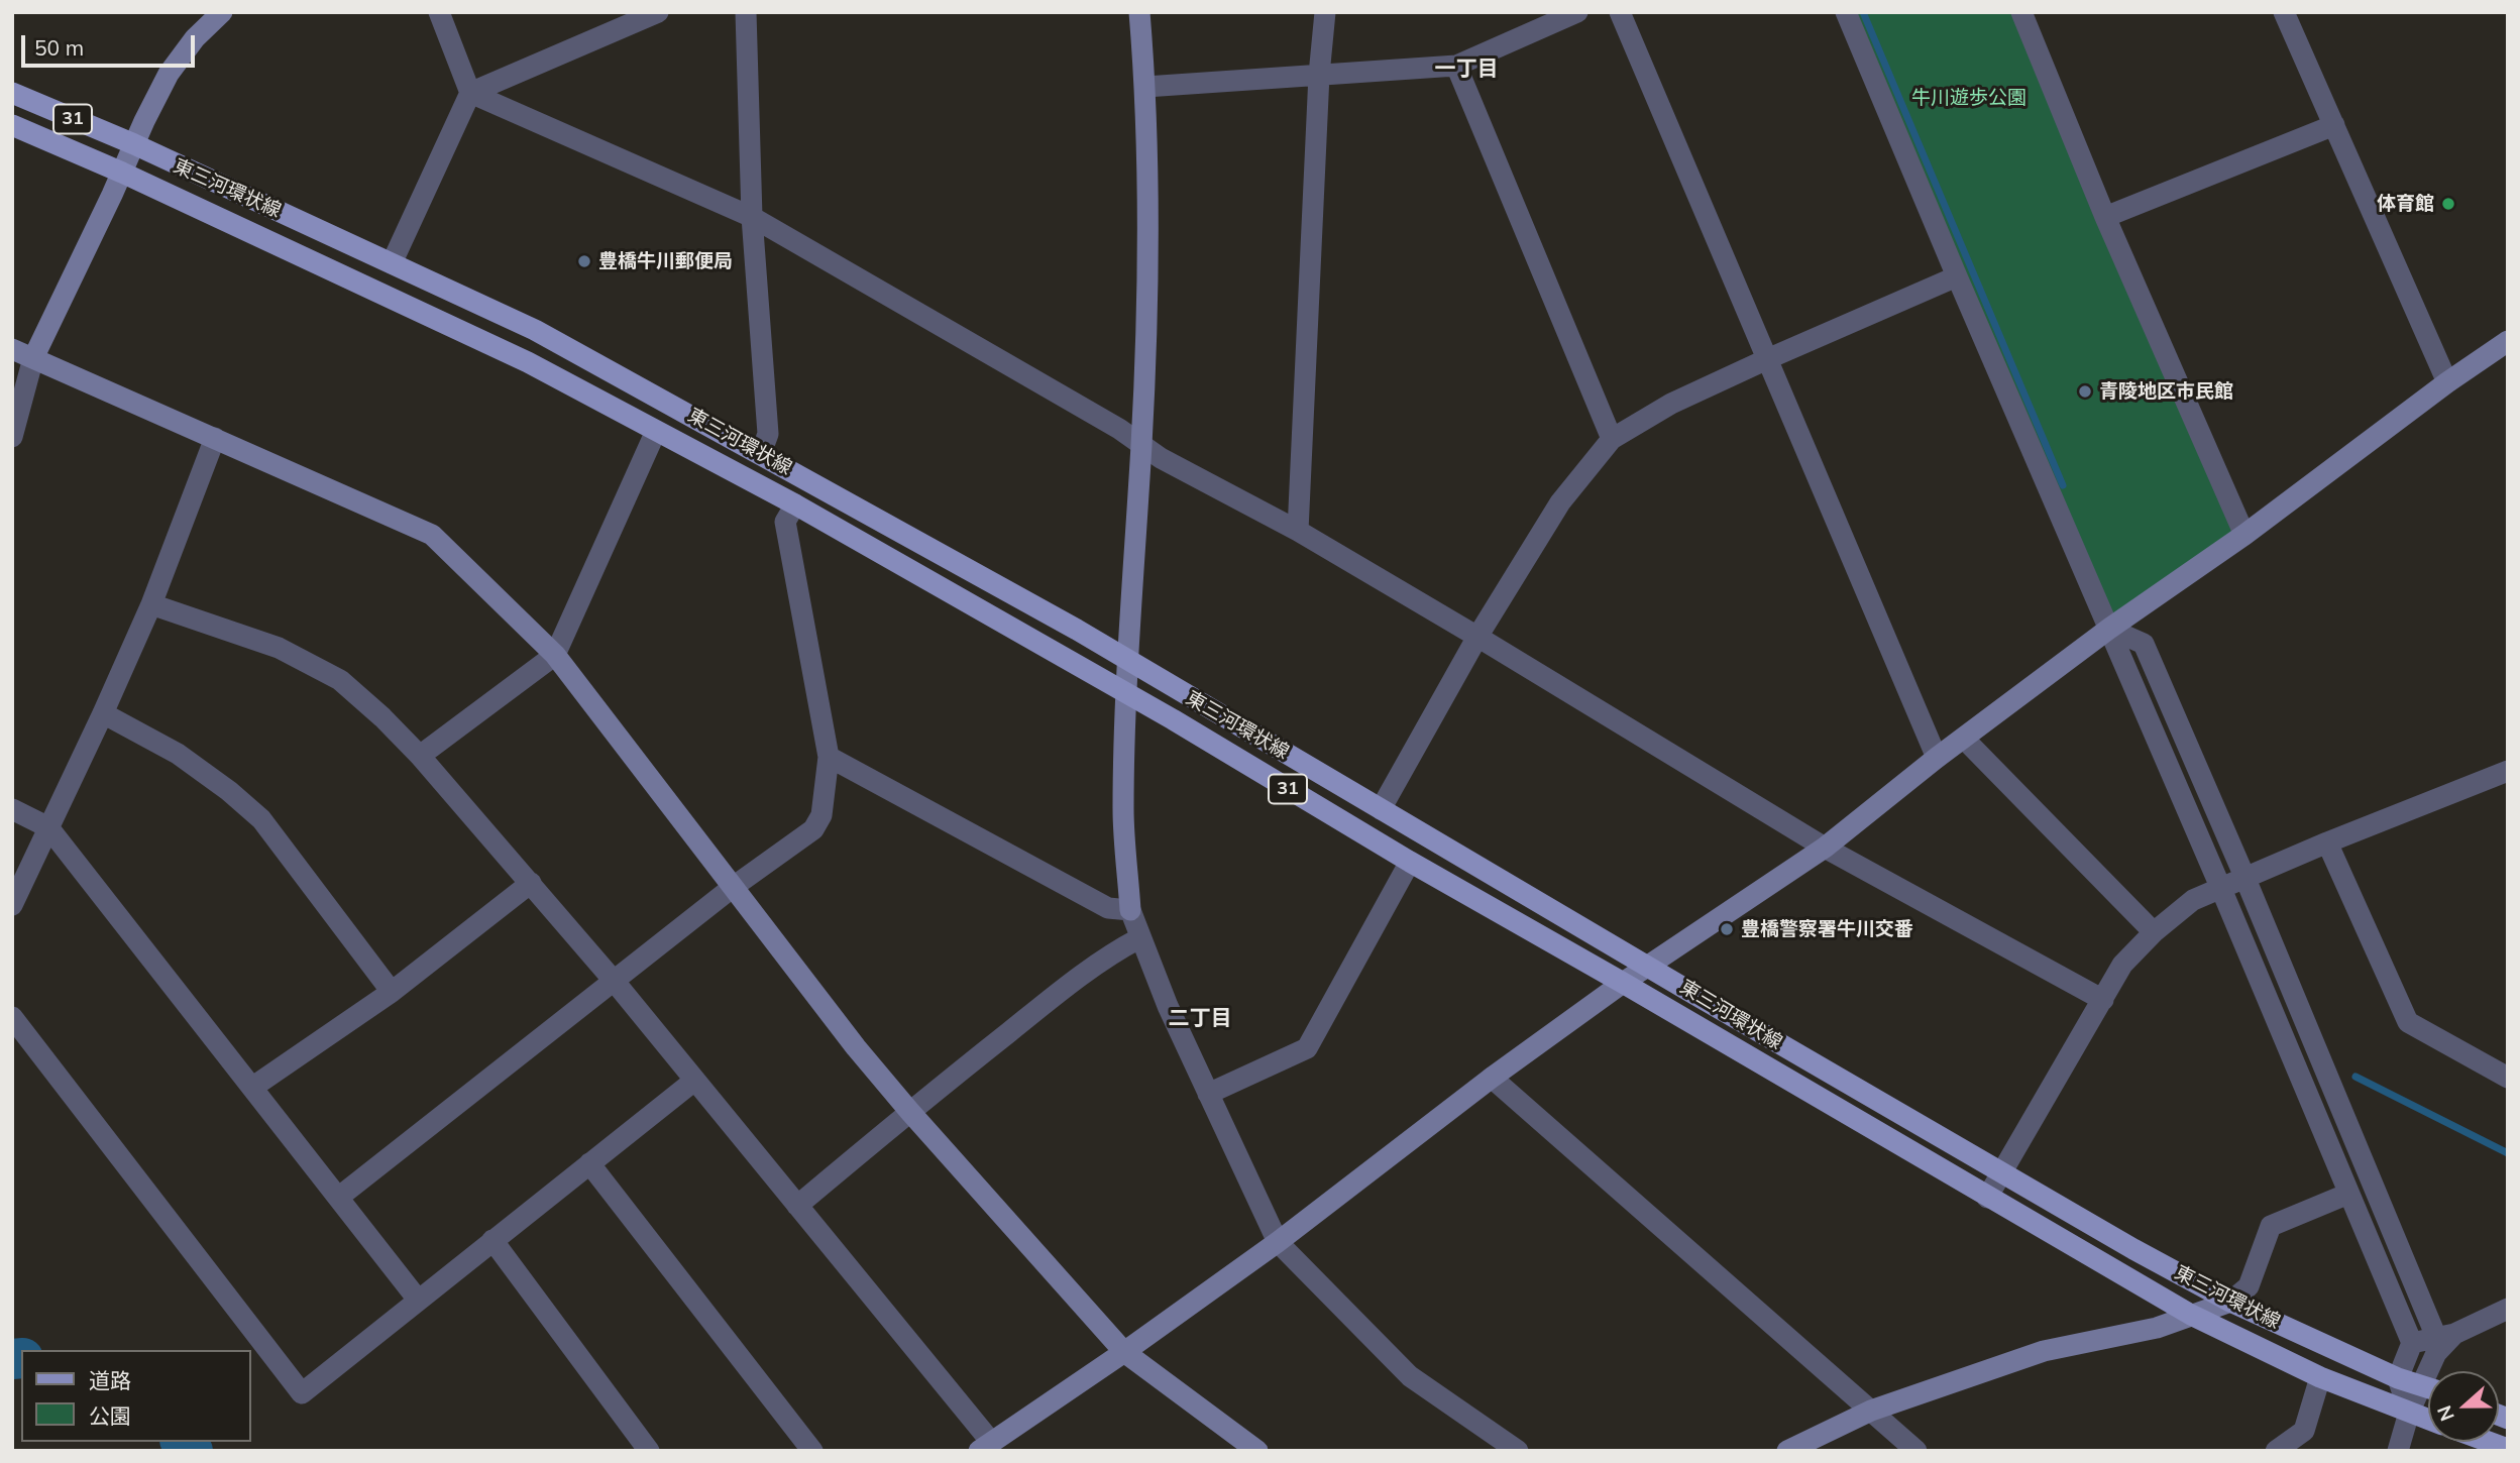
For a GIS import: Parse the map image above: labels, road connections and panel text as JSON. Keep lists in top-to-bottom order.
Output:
{
  "streets": {
    "main road": ["31", "東三河環状線"]
  },
  "districts": ["一丁目", "二丁目"],
  "parks": ["牛川遊歩公園"],
  "places": [
    "体育館",
    "豊橋牛川郵便局",
    "青陵地区市民館",
    "豊橋警察署牛川交番"
  ],
  "legend": ["道路", "公園"],
  "scale_bar": "50 m",
  "north": "left"
}
